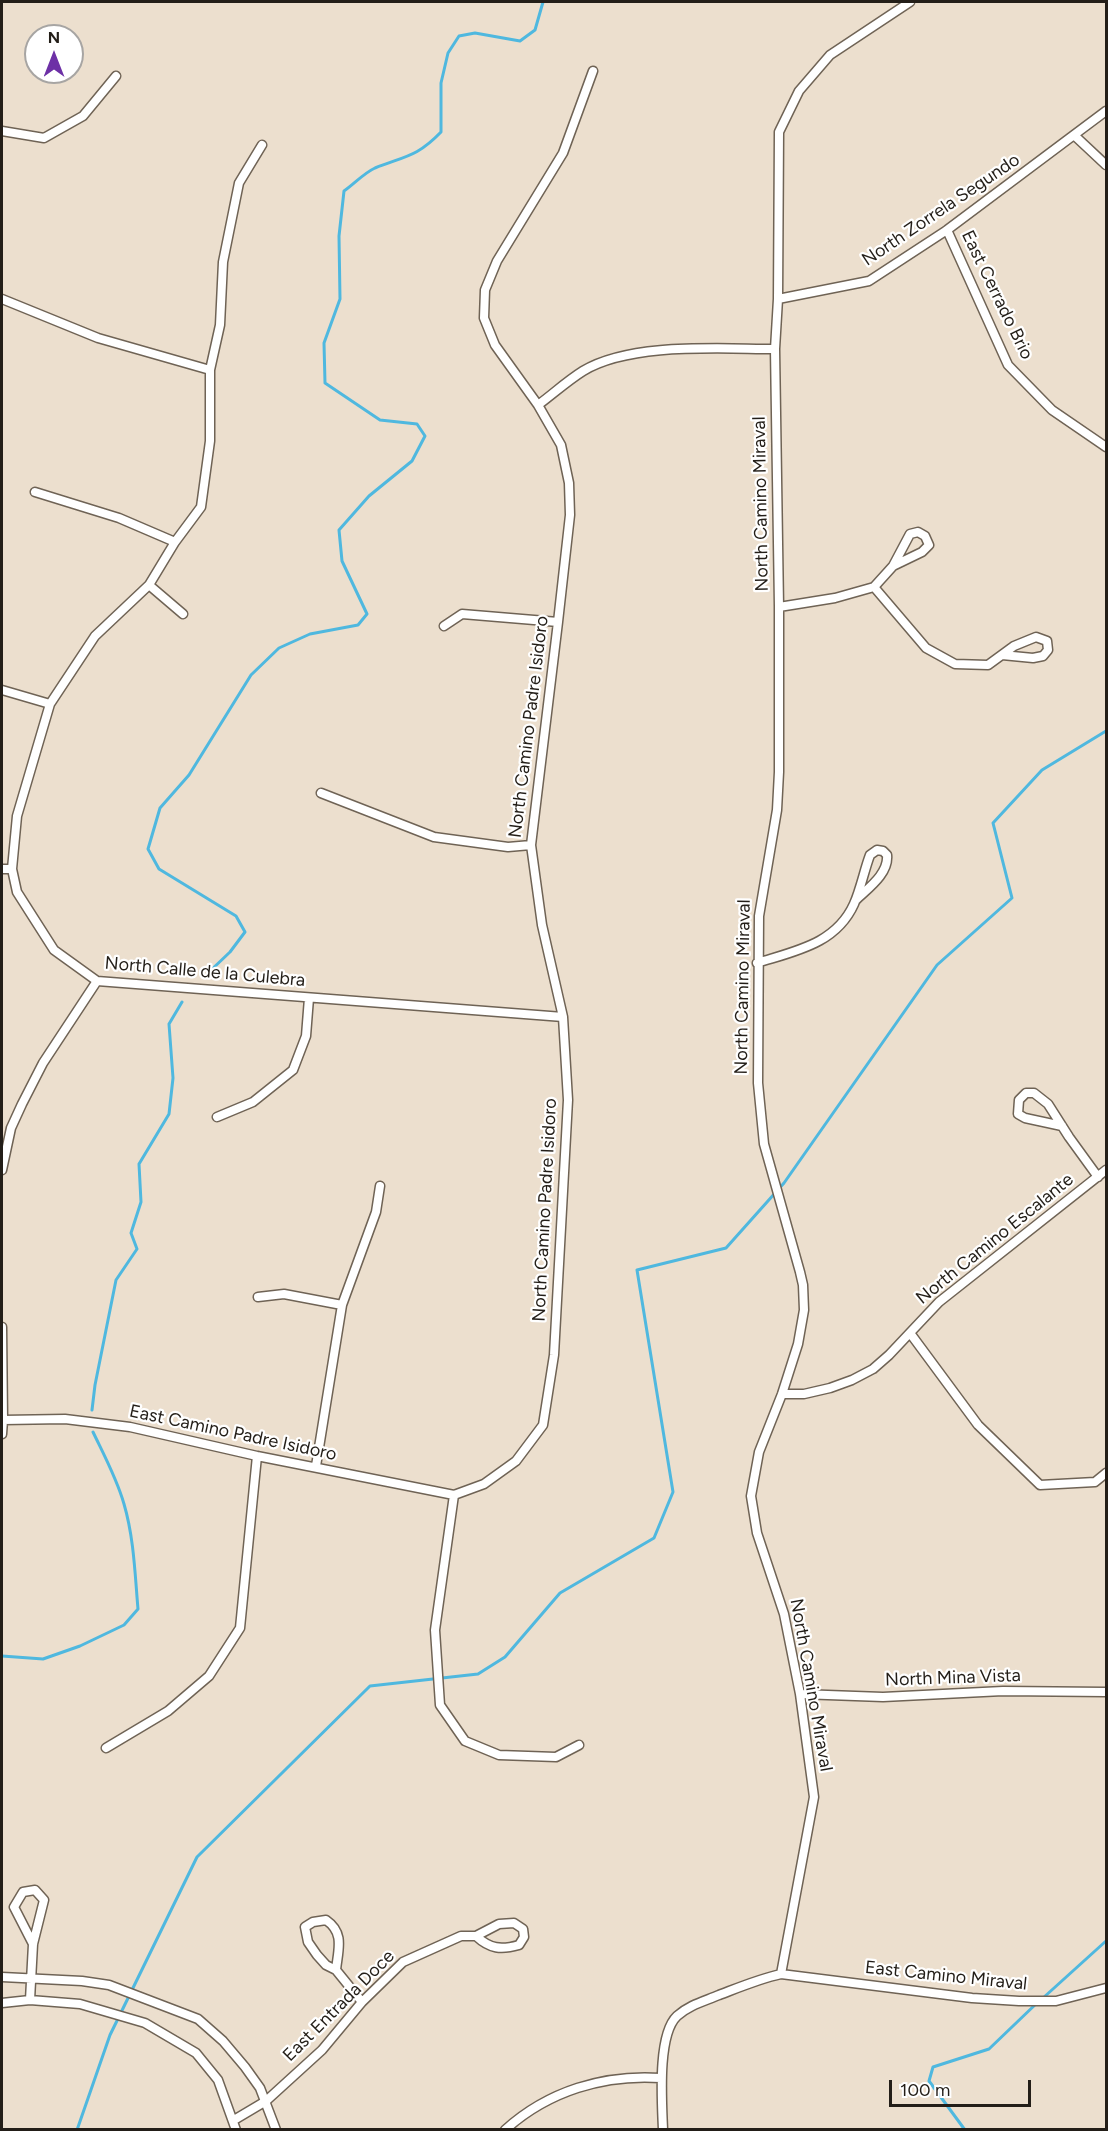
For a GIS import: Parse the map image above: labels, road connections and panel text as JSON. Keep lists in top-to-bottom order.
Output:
{
  "streets": {
    "street": [
      "North Zorrela Segundo",
      "East Cerrado Brio",
      "North Camino Miraval",
      "North Camino Padre Isidoro",
      "North Calle de la Culebra",
      "North Camino Escalante",
      "East Camino Padre Isidoro",
      "North Mina Vista",
      "East Camino Miraval",
      "East Entrada Doce"
    ]
  },
  "crossings": [
    ["North Zorrela Segundo", "East Cerrado Brio"],
    ["North Zorrela Segundo", "North Camino Miraval"],
    ["North Camino Miraval", "North Camino Escalante"],
    ["North Camino Miraval", "North Mina Vista"],
    ["North Camino Miraval", "East Camino Miraval"],
    ["North Camino Padre Isidoro", "North Calle de la Culebra"],
    ["North Camino Padre Isidoro", "East Camino Padre Isidoro"]
  ],
  "scale_bar": "100 m",
  "north": "top"
}
